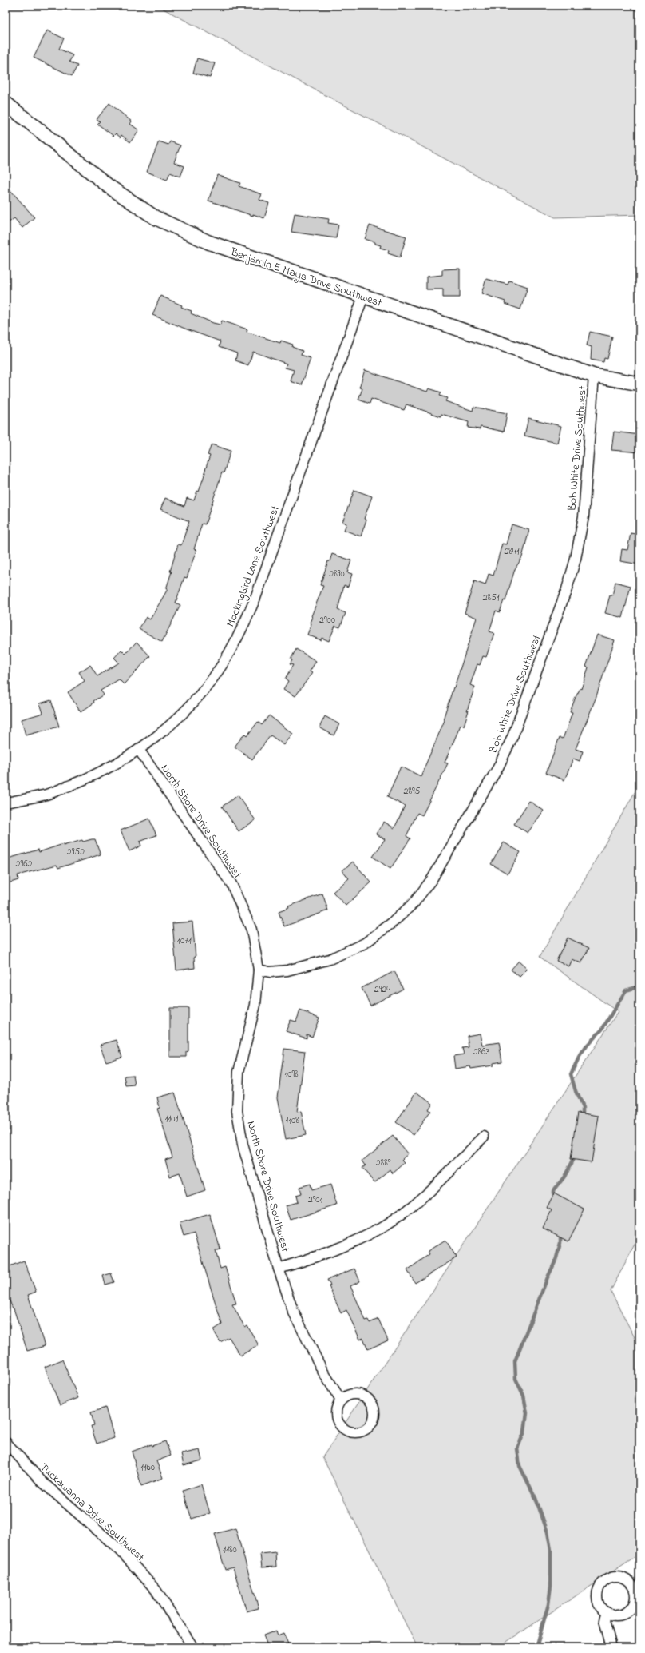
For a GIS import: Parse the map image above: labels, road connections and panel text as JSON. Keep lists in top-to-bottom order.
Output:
{
  "streets": {
    "street": [
      "Benjamin E Mays Drive Southwest",
      "Bob White Drive Southwest",
      "Mockingbird Lane Southwest",
      "North Shore Drive Southwest",
      "Tuckawanna Drive Southwest"
    ]
  },
  "crossings": [
    ["Benjamin E Mays Drive Southwest", "Bob White Drive Southwest"],
    ["Benjamin E Mays Drive Southwest", "Mockingbird Lane Southwest"],
    ["Bob White Drive Southwest", "North Shore Drive Southwest"],
    ["Mockingbird Lane Southwest", "North Shore Drive Southwest"]
  ],
  "house_numbers": [
    "2841",
    "2890",
    "2851",
    "2900",
    "2895",
    "2952",
    "2962",
    "1071",
    "2924",
    "2863",
    "1098",
    "1101",
    "1108",
    "2889",
    "2901",
    "1160",
    "1180"
  ]
}
